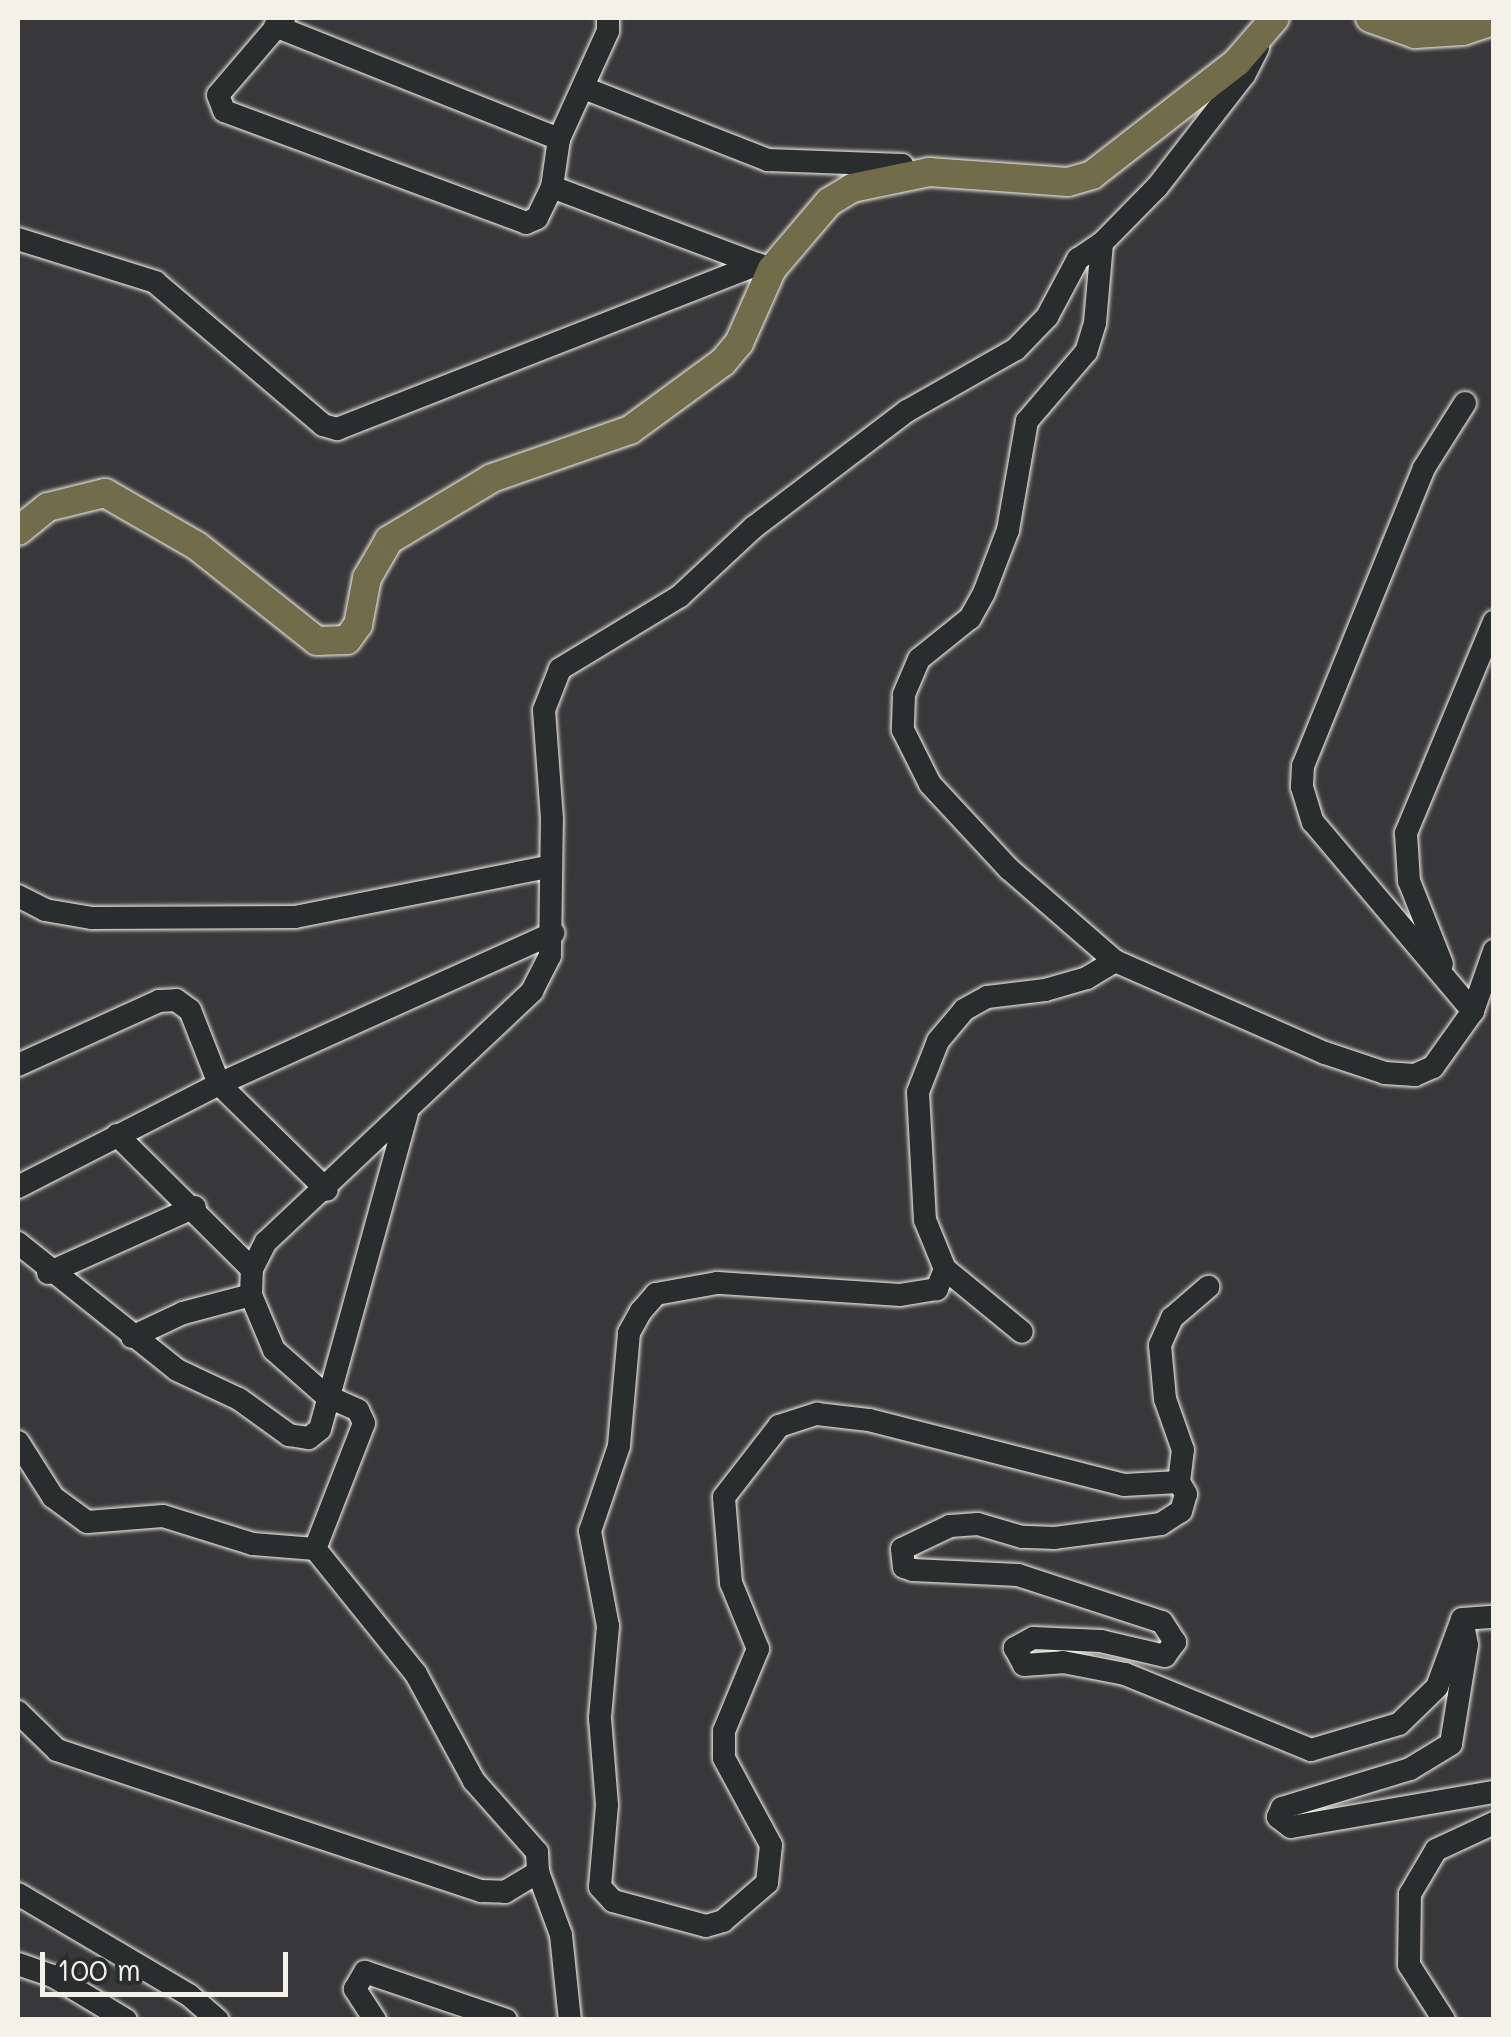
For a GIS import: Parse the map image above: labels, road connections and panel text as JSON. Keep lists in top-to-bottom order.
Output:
{
  "scale_bar": "100 m"
}
